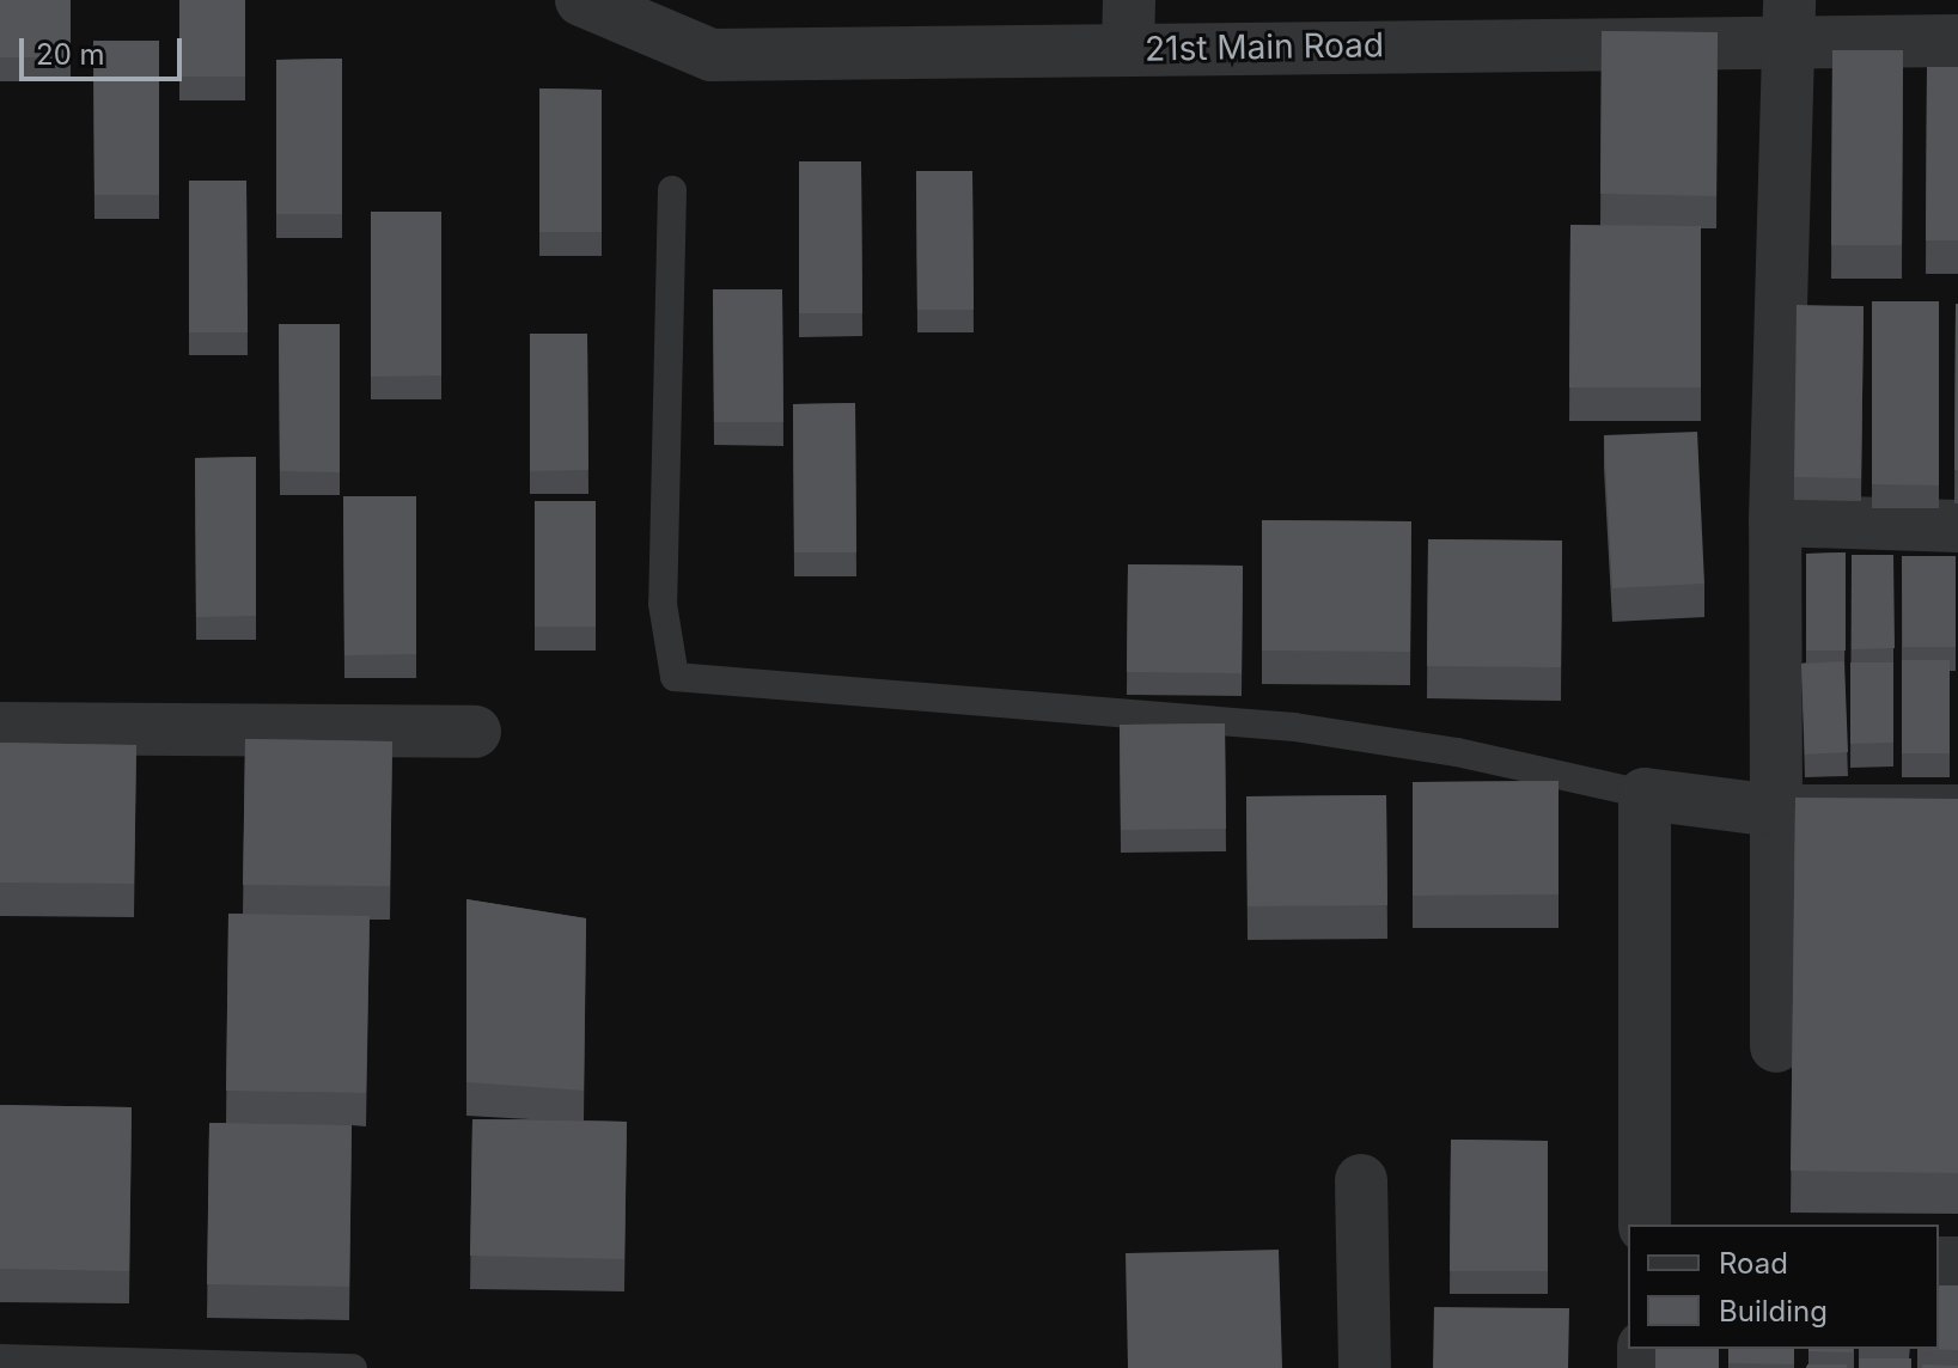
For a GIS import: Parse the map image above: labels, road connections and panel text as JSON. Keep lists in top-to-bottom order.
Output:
{
  "streets": {
    "street": ["21st Main Road"]
  },
  "legend": ["Road", "Building"],
  "scale_bar": "20 m"
}
